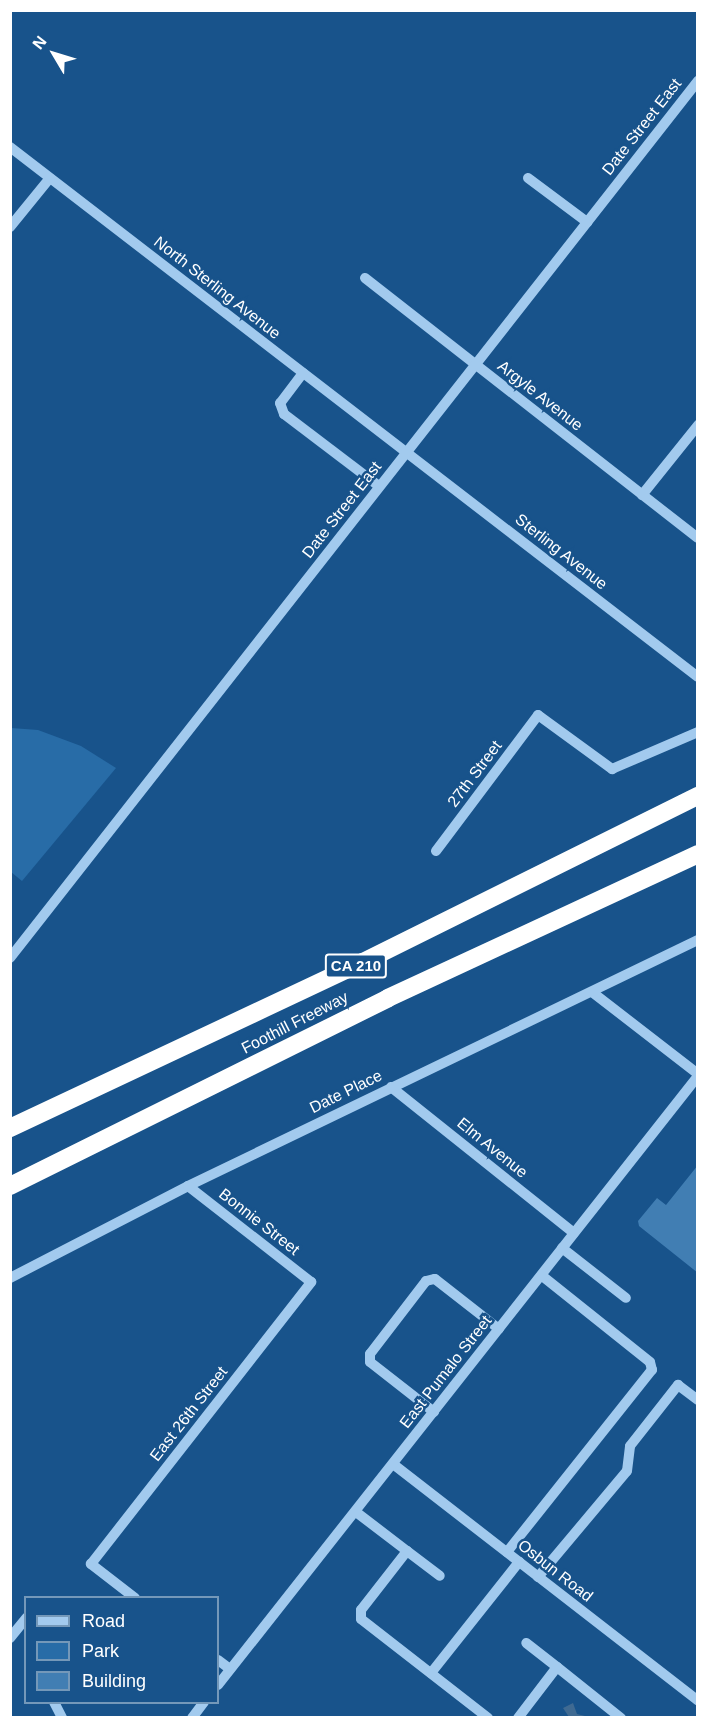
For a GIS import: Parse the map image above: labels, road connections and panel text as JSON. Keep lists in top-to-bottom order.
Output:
{
  "streets": {
    "highway": ["CA 210", "Foothill Freeway"],
    "street": [
      "Date Street East",
      "North Sterling Avenue",
      "Argyle Avenue",
      "Sterling Avenue",
      "27th Street",
      "Date Place",
      "Elm Avenue",
      "Bonnie Street",
      "East Pumalo Street",
      "East 26th Street",
      "Osbun Road"
    ]
  },
  "crossings": [
    ["Date Street East", "North Sterling Avenue"],
    ["Date Street East", "Argyle Avenue"],
    ["Date Street East", "Sterling Avenue"],
    ["North Sterling Avenue", "Sterling Avenue"],
    ["Date Place", "Elm Avenue"],
    ["Date Place", "Bonnie Street"],
    ["Elm Avenue", "East Pumalo Street"],
    ["Bonnie Street", "East 26th Street"],
    ["East Pumalo Street", "Osbun Road"]
  ],
  "legend": ["Road", "Park", "Building"],
  "north": "top left"
}
